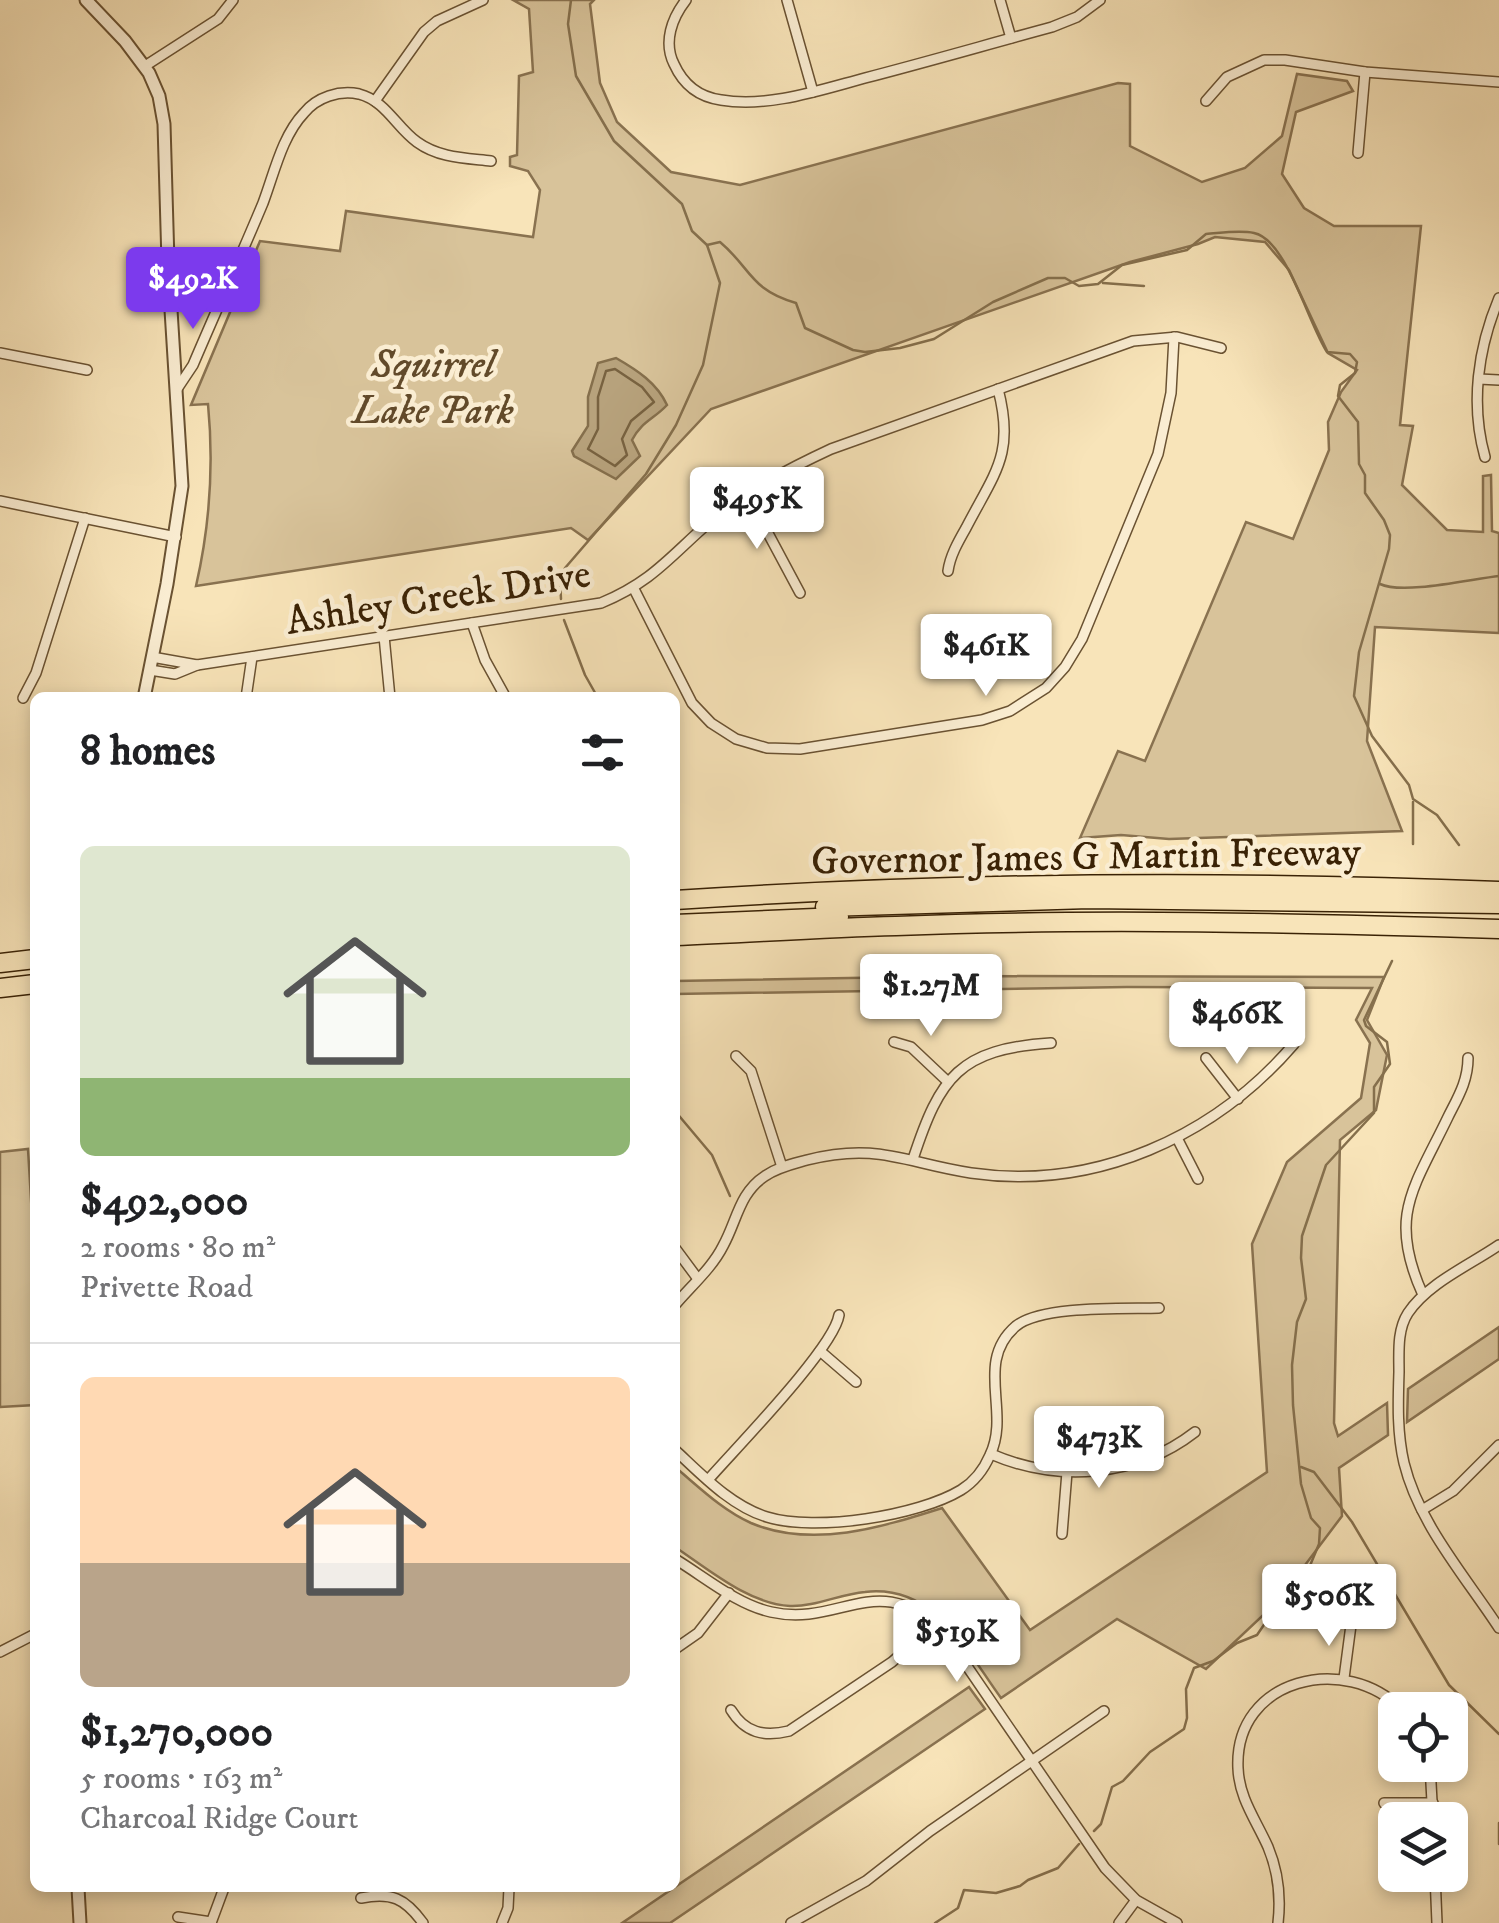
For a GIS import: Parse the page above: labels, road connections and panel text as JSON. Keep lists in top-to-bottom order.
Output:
{
  "streets": {
    "highway": ["Governor James G Martin Freeway"],
    "street": ["Ashley Creek Drive"]
  },
  "parks": ["Squirrel Lake Park"],
  "page": {
    "price": [
      "$492K",
      "$495K",
      "$461K",
      "$1.27M",
      "$466K",
      "$473K",
      "$506K",
      "$519K"
    ],
    "heading": "8 homes",
    "list": [
      {
        "name": "$492,000",
        "note": "2 rooms · 80 m² · Privette Road"
      },
      {
        "name": "$1,270,000",
        "note": "5 rooms · 163 m² · Charcoal Ridge Court"
      }
    ]
  }
}
